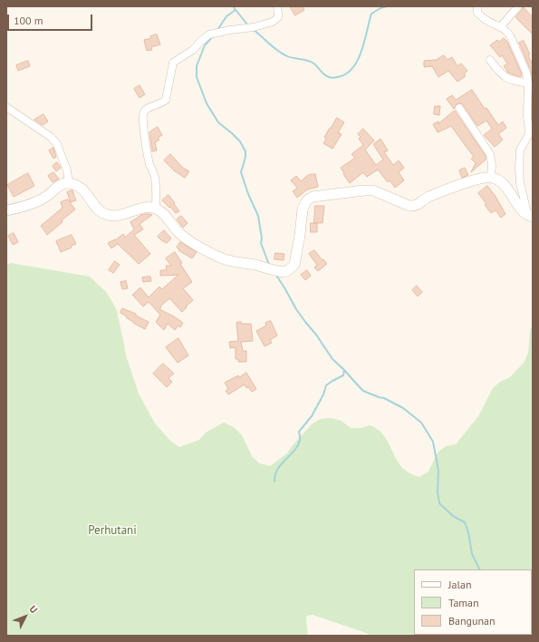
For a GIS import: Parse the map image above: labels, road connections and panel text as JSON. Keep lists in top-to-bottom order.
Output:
{
  "parks": ["Perhutani"],
  "legend": ["Jalan", "Taman", "Bangunan"],
  "scale_bar": "100 m",
  "north": "top right"
}
